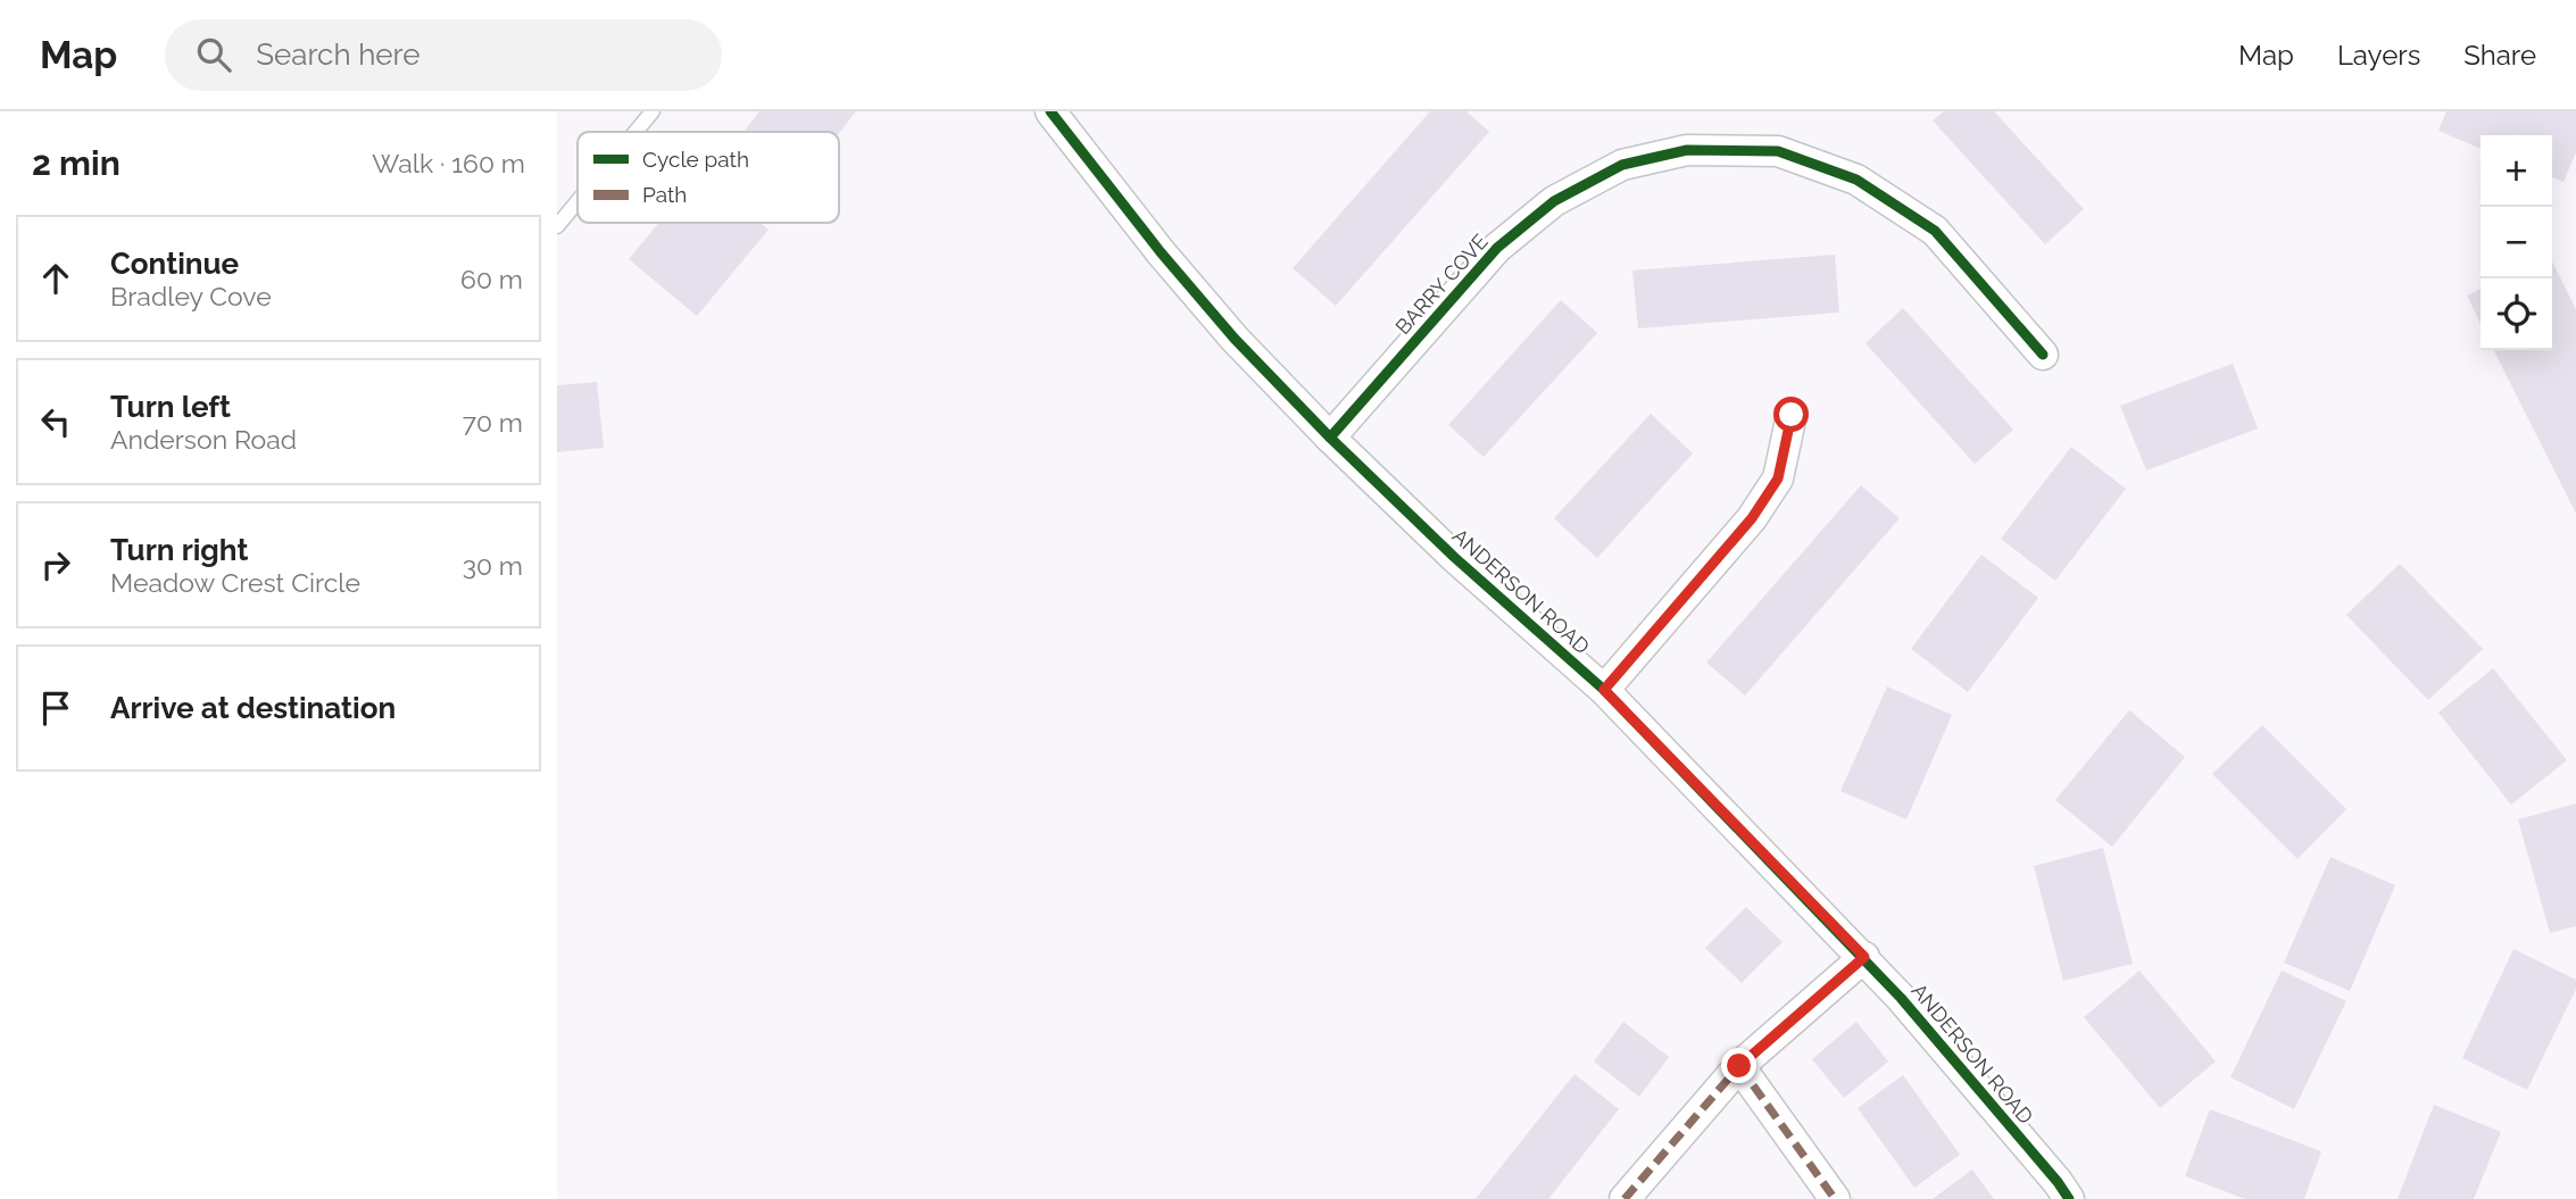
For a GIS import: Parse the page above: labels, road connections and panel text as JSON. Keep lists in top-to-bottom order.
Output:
{
  "streets": {
    "street": ["BARRY COVE", "ANDERSON ROAD"]
  },
  "crossings": [
    ["BARRY COVE", "ANDERSON ROAD"]
  ],
  "legend": ["Cycle path", "Path"],
  "page": {
    "header": "Map",
    "search": "Search here",
    "nav": ["Map", "Layers", "Share"],
    "heading": ["2 min", "Walk · 160 m"],
    "map_buttons": ["+", "−"],
    "list": [
      ["Continue", "Bradley Cove", "60 m"],
      ["Turn left", "Anderson Road", "70 m"],
      ["Turn right", "Meadow Crest Circle", "30 m"],
      "Arrive at destination"
    ]
  }
}
